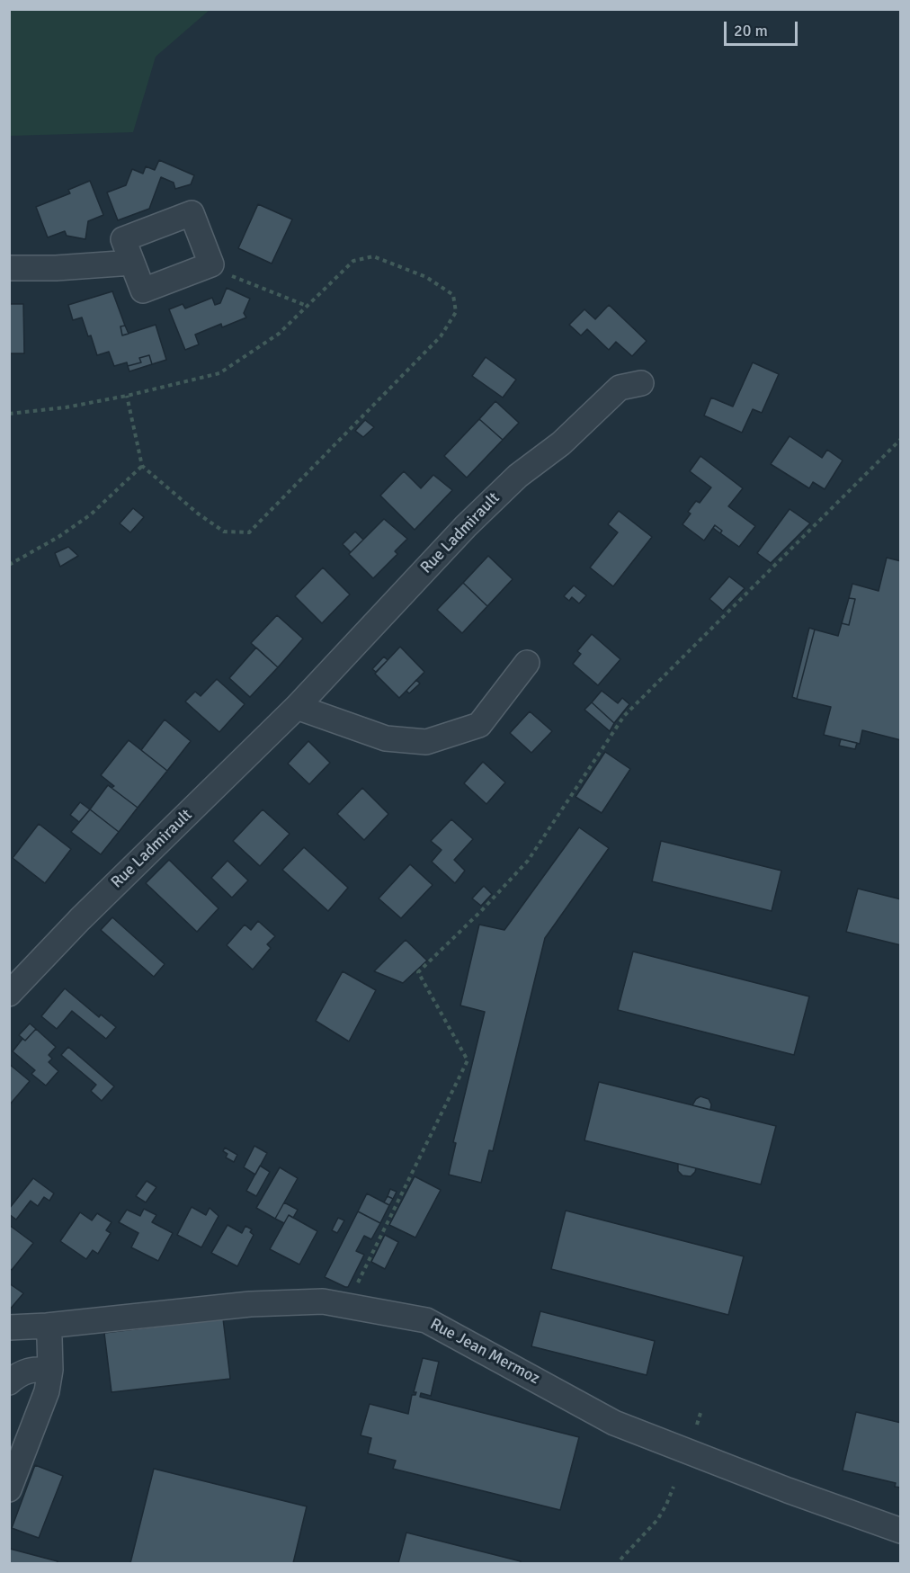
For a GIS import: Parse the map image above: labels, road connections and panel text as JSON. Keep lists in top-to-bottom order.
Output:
{
  "streets": {
    "street": ["Rue Ladmirault", "Rue Jean Mermoz"]
  },
  "scale_bar": "20 m"
}
